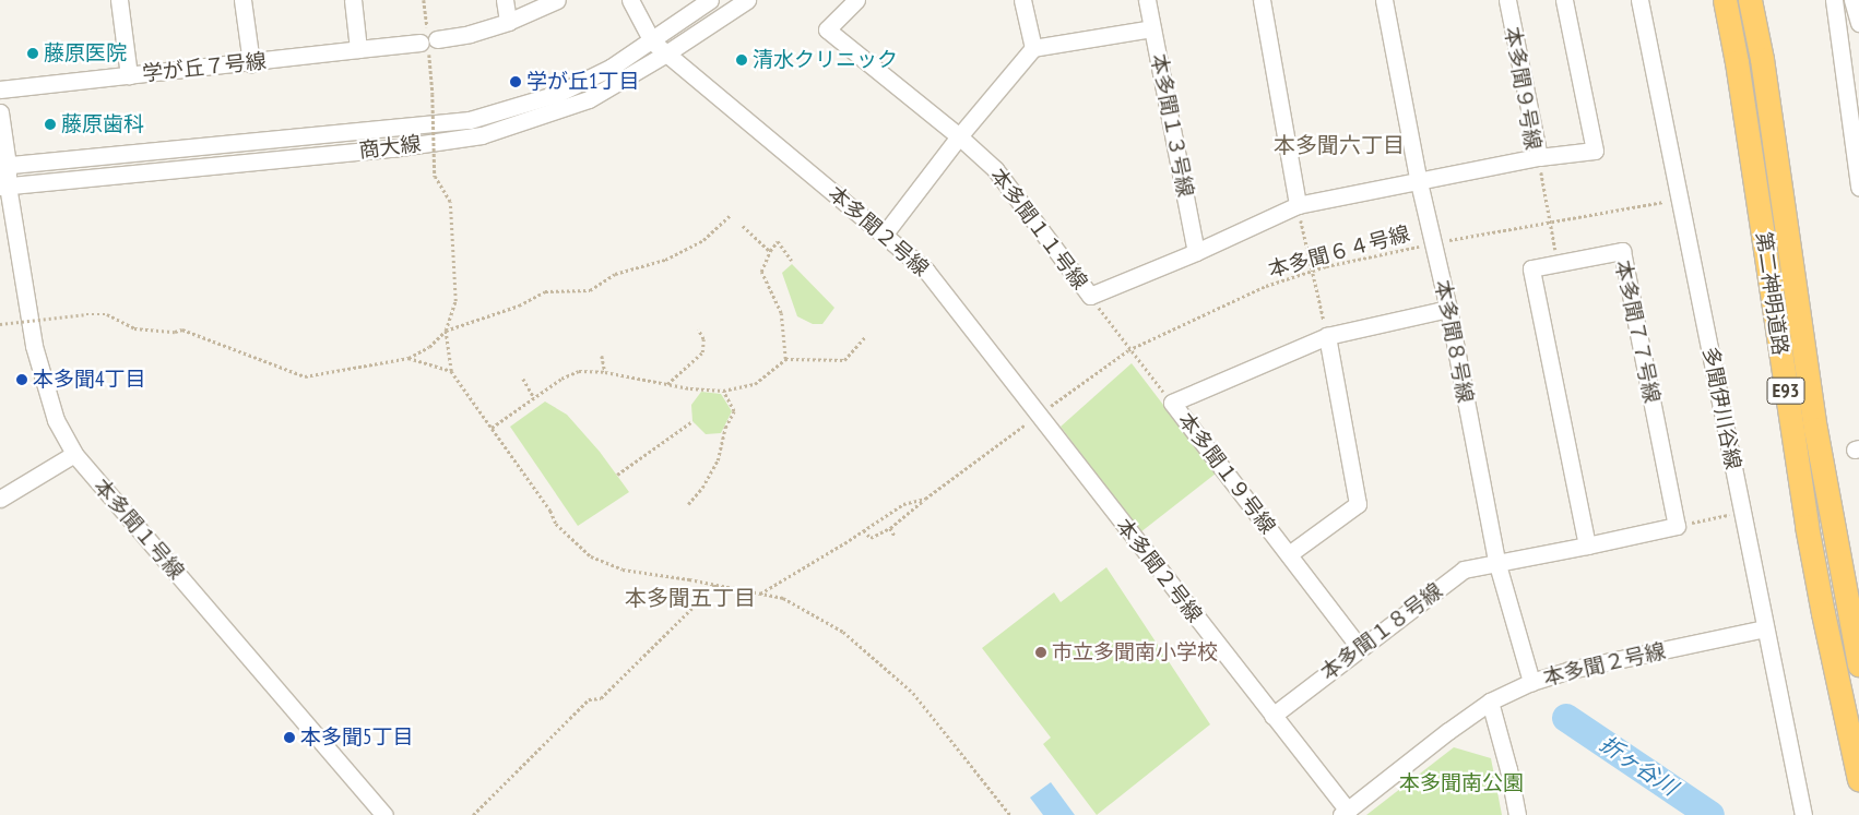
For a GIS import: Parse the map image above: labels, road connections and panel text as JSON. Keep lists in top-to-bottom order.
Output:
{
  "streets": {
    "highway": ["第二神明道路", "E93"],
    "street": [
      "学が丘７号線",
      "本多聞９号線",
      "本多聞１３号線",
      "商大線",
      "本多聞１１号線",
      "本多聞２号線",
      "本多聞７７号線",
      "本多聞８号線",
      "多聞伊川谷線",
      "本多聞１９号線",
      "本多聞１号線",
      "本多聞１８号線"
    ],
    "path": ["本多聞６４号線"]
  },
  "crossings": [
    ["本多聞９号線", "本多聞１１号線"],
    ["本多聞９号線", "本多聞８号線"],
    ["本多聞１３号線", "本多聞１１号線"],
    ["商大線", "本多聞２号線"],
    ["商大線", "本多聞１号線"],
    ["本多聞１１号線", "本多聞８号線"],
    ["本多聞２号線", "本多聞６４号線"],
    ["本多聞２号線", "本多聞８号線"],
    ["本多聞２号線", "多聞伊川谷線"],
    ["本多聞２号線", "本多聞１８号線"],
    ["本多聞６４号線", "本多聞８号線"],
    ["本多聞６４号線", "多聞伊川谷線"],
    ["本多聞８号線", "本多聞１９号線"],
    ["本多聞８号線", "本多聞１８号線"],
    ["本多聞１９号線", "本多聞１８号線"]
  ],
  "districts": ["本多聞六丁目", "本多聞五丁目"],
  "water": ["折ヶ谷川"],
  "parks": ["本多聞南公園"],
  "places": [
    "藤原医院",
    "清水クリニック",
    "学が丘1丁目",
    "藤原歯科",
    "本多聞4丁目",
    "市立多聞南小学校",
    "本多聞5丁目"
  ]
}
